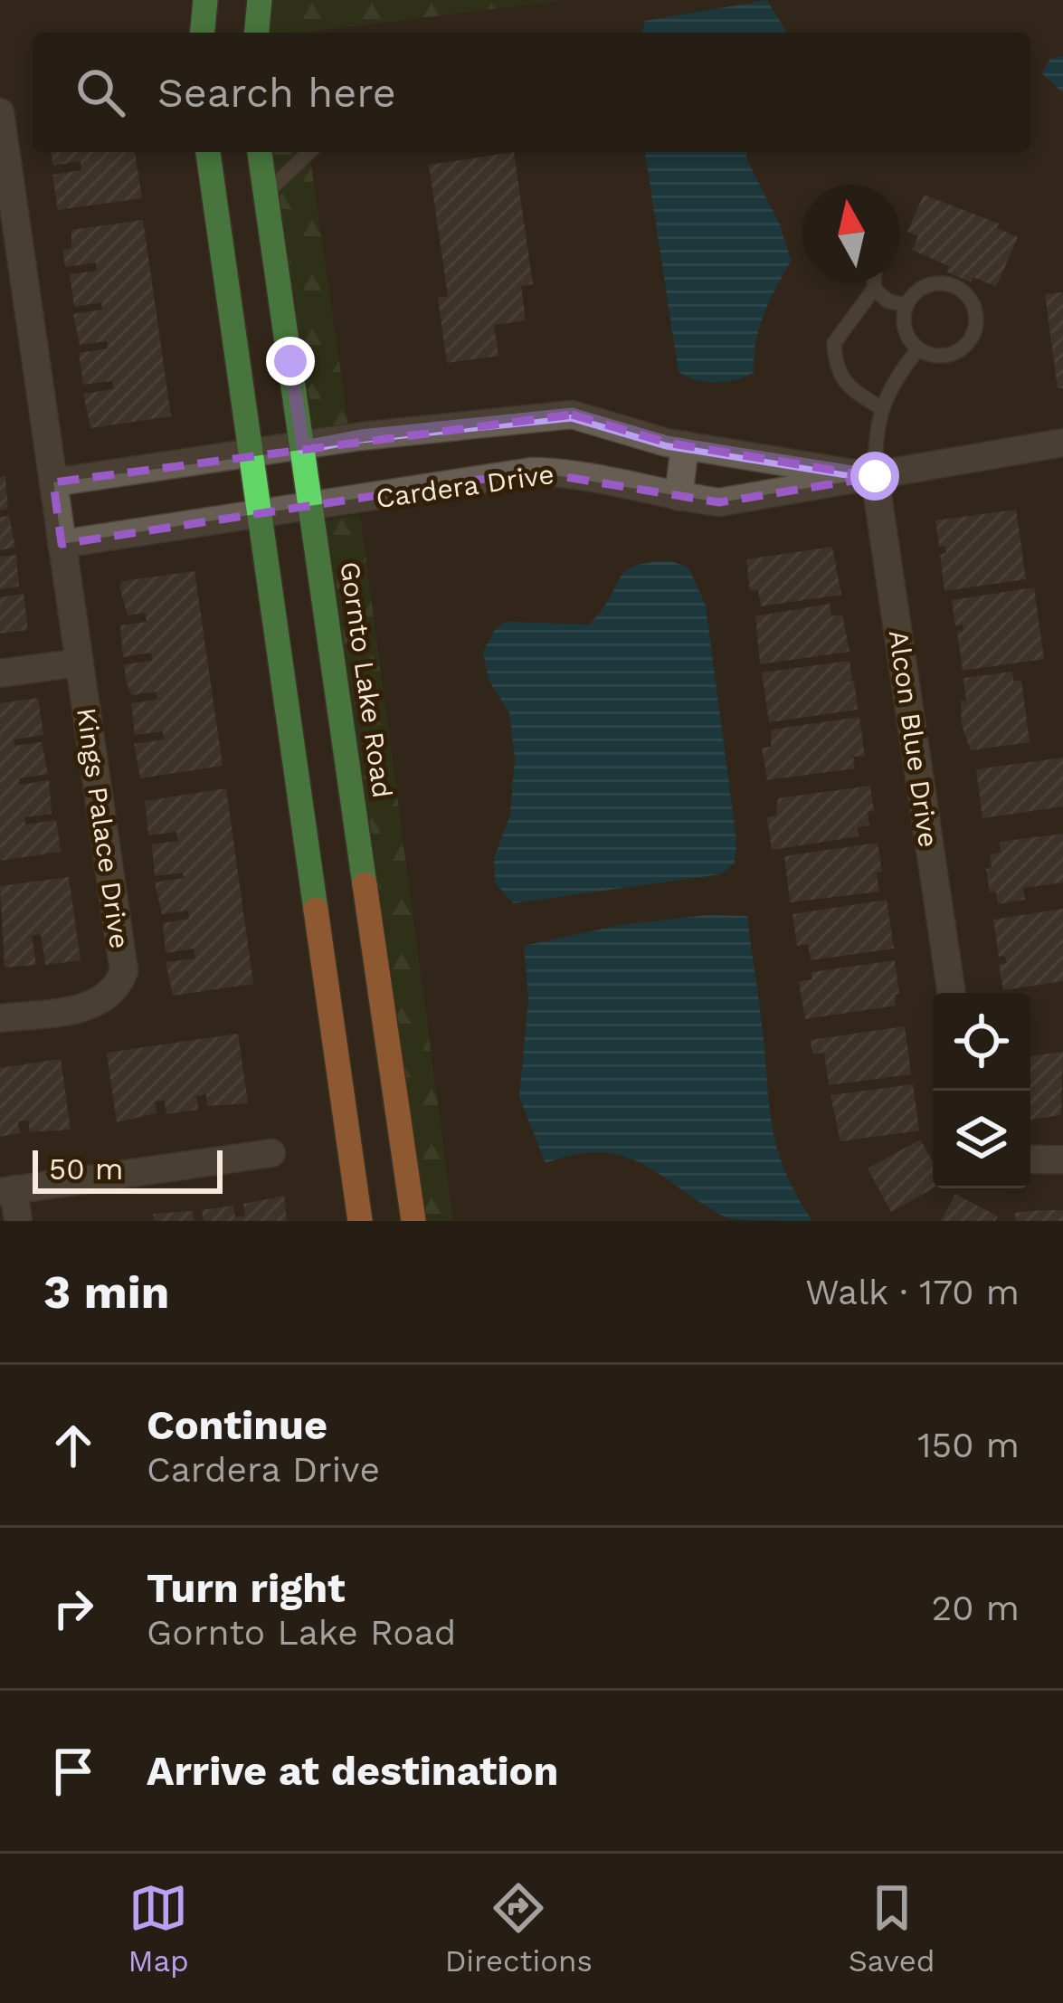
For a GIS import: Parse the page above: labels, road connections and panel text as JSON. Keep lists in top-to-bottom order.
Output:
{
  "streets": {
    "street": [
      "Cardera Drive",
      "Gornto Lake Road",
      "Alcon Blue Drive",
      "Kings Palace Drive"
    ]
  },
  "crossings": [
    ["Cardera Drive", "Gornto Lake Road"],
    ["Cardera Drive", "Alcon Blue Drive"]
  ],
  "scale_bar": "50 m",
  "north": "top",
  "page": {
    "search": "Search here",
    "scale": "50 m",
    "heading": ["3 min", "Walk · 170 m"],
    "list": [
      ["Continue", "Cardera Drive", "150 m"],
      ["Turn right", "Gornto Lake Road", "20 m"],
      "Arrive at destination"
    ],
    "nav": ["Map", "Directions", "Saved"]
  }
}
